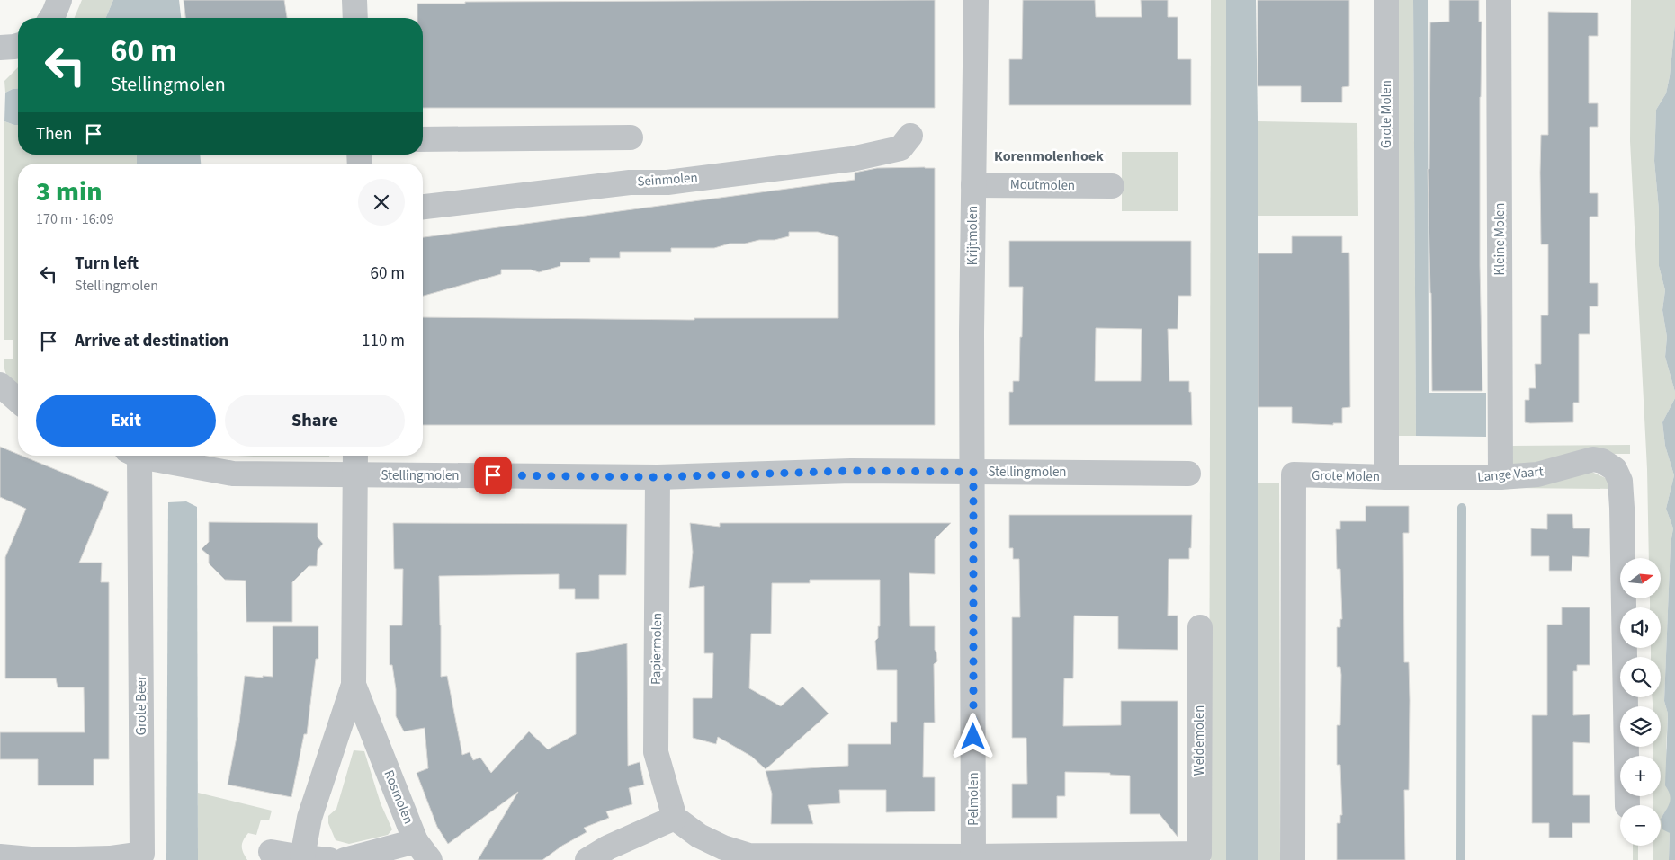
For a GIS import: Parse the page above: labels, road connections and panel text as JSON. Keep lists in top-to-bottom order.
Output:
{
  "streets": {
    "street": [
      "Grote Molen",
      "Seinmolen",
      "Moutmolen",
      "Krijtmolen",
      "Kleine Molen",
      "Stellingmolen",
      "Lange Vaart",
      "Papiermolen",
      "Grote Beer",
      "Weidemolen",
      "Rosmolen",
      "Pelmolen"
    ]
  },
  "crossings": [
    ["Grote Molen", "Lange Vaart"],
    ["Moutmolen", "Krijtmolen"],
    ["Krijtmolen", "Stellingmolen"],
    ["Krijtmolen", "Pelmolen"],
    ["Kleine Molen", "Lange Vaart"],
    ["Stellingmolen", "Papiermolen"],
    ["Stellingmolen", "Rosmolen"],
    ["Stellingmolen", "Pelmolen"],
    ["Weidemolen", "Pelmolen"]
  ],
  "districts": ["Korenmolenhoek"],
  "north": "right",
  "page": {
    "turn": ["60 m", "Stellingmolen"],
    "then": "Then",
    "heading": ["3 min", "170 m · 16:09"],
    "list": [
      {
        "name": "Turn left",
        "note": "Stellingmolen",
        "value": "60 m"
      },
      {
        "name": "Arrive at destination",
        "value": "110 m"
      }
    ],
    "buttons": ["Exit", "Share"],
    "map_buttons": ["+", "−"]
  }
}
